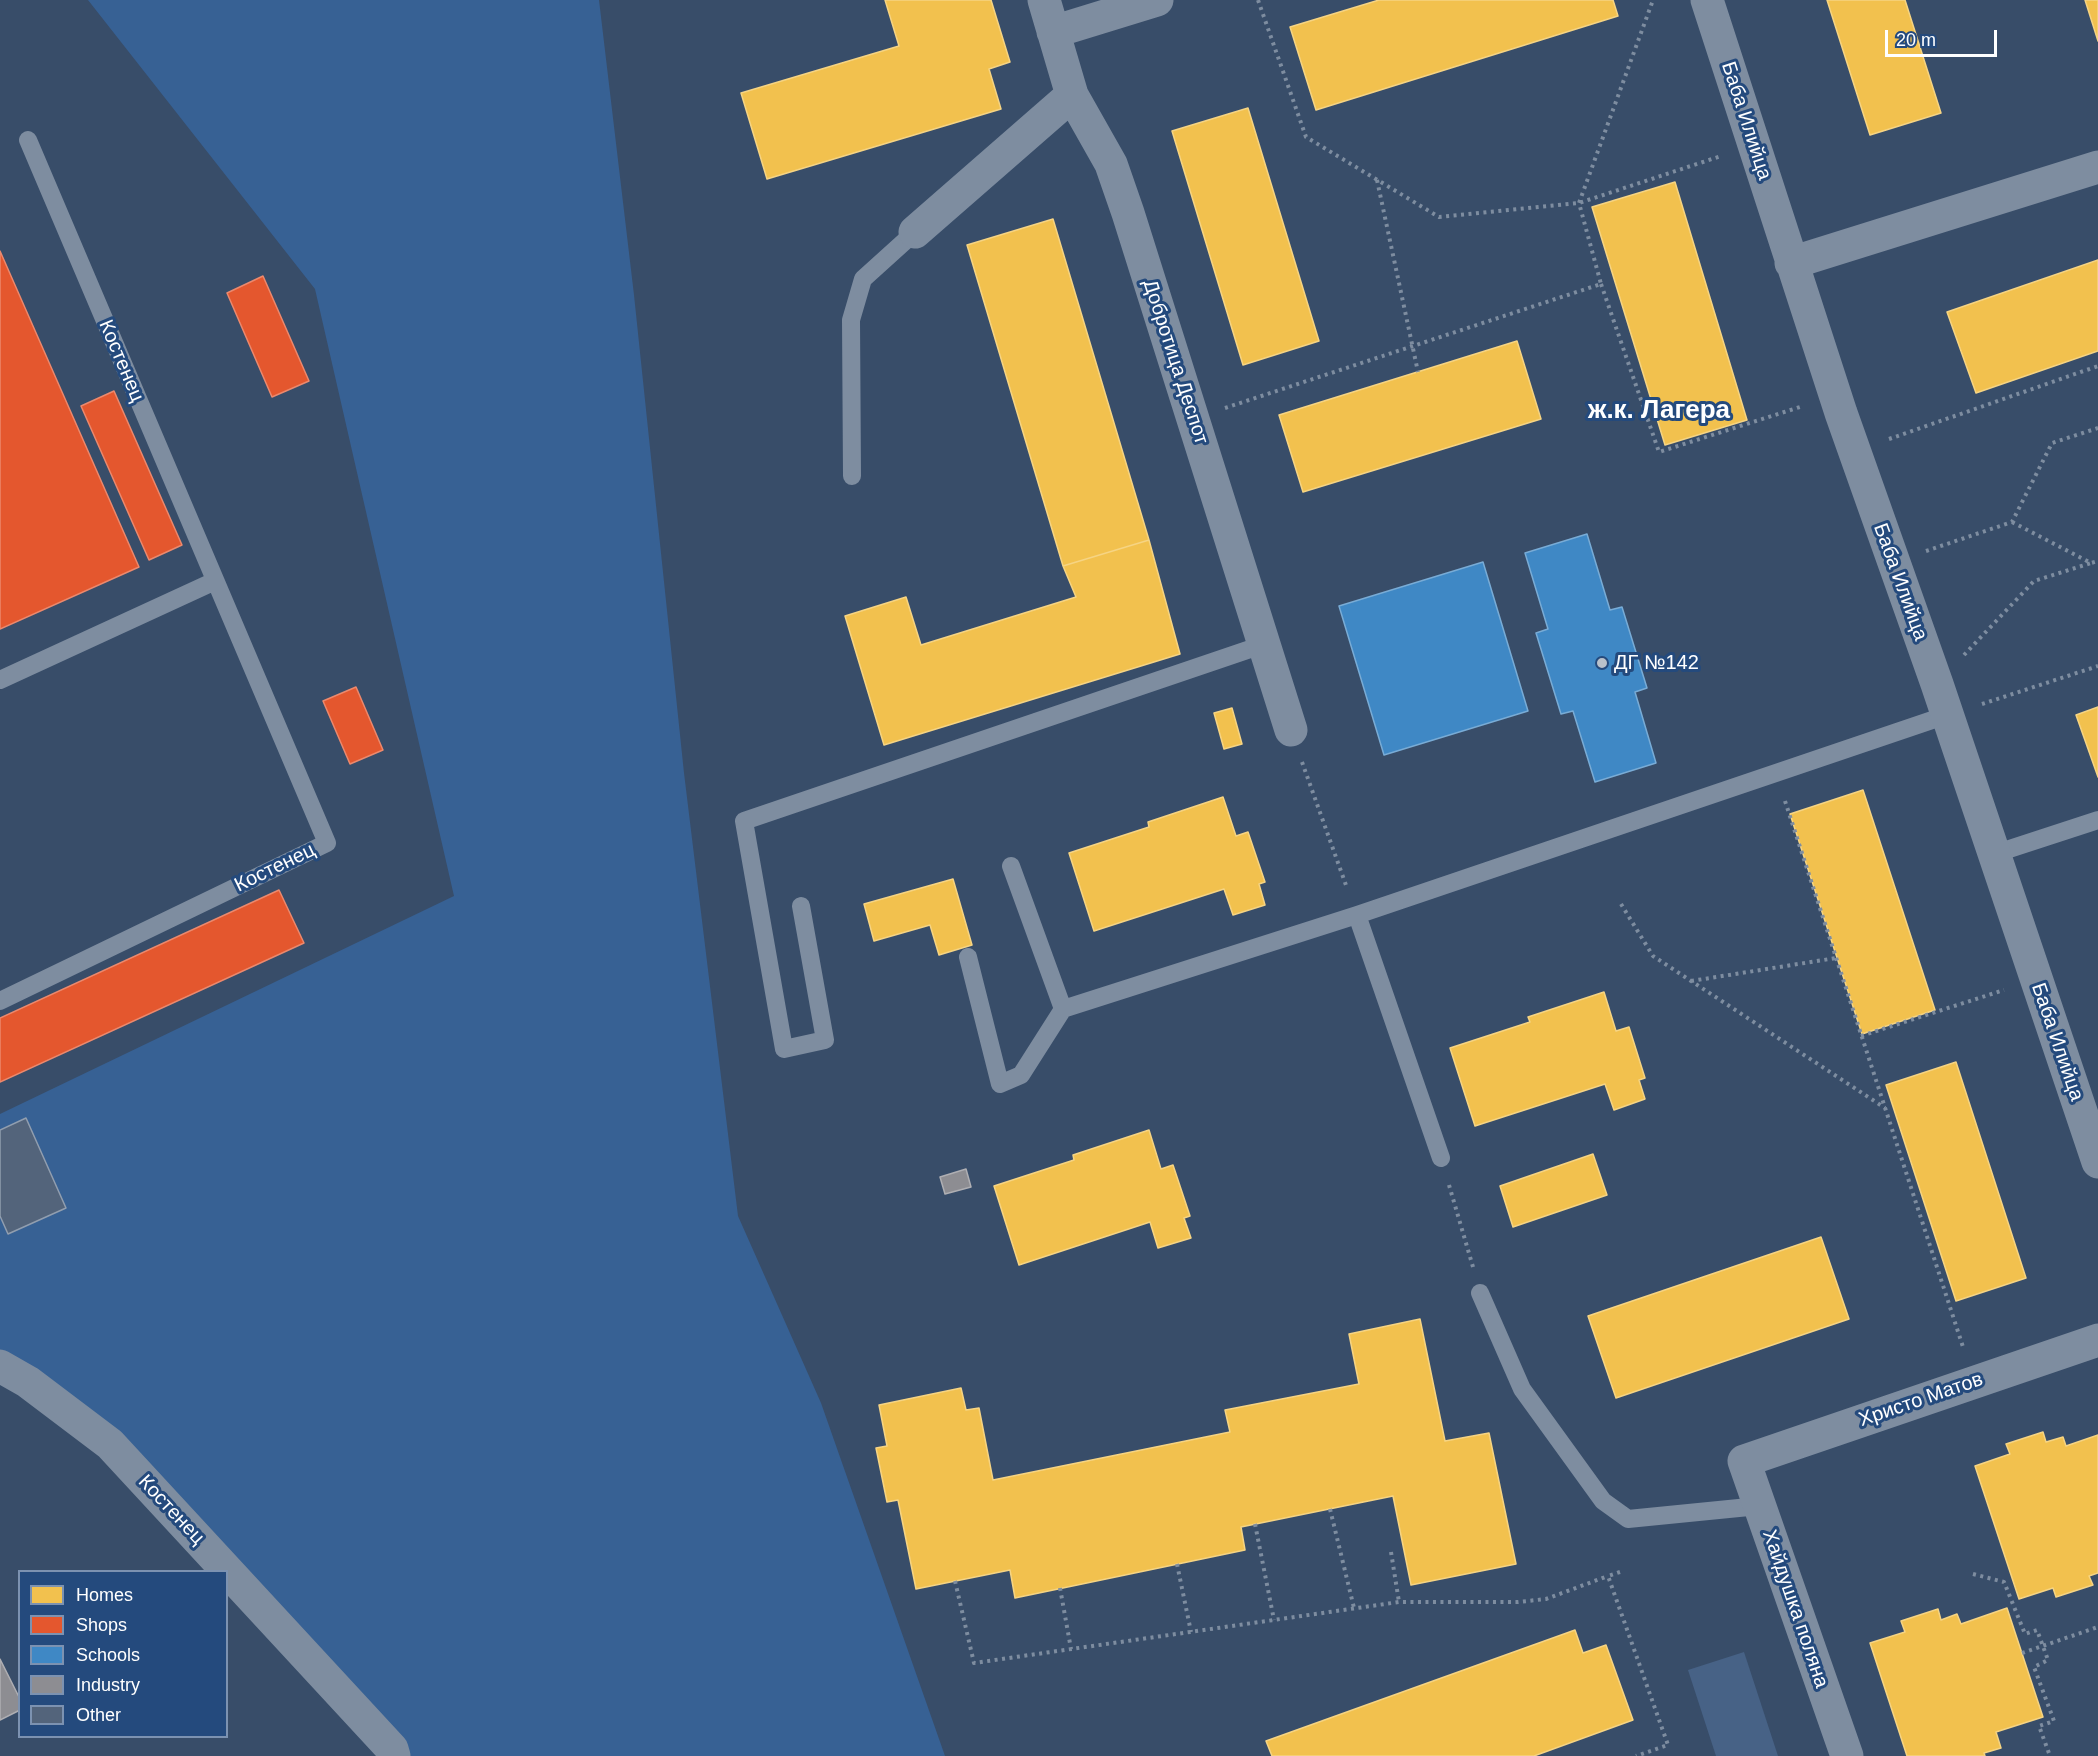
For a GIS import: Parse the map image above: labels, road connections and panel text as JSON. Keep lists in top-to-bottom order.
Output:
{
  "streets": {
    "street": [
      "Баба Илийца",
      "Костенец",
      "Добротица Деспот",
      "Христо Матов",
      "Хайдушка поляна"
    ]
  },
  "crossings": [
    ["Христо Матов", "Хайдушка поляна"]
  ],
  "districts": ["ж.к. Лагера"],
  "places": ["ДГ №142"],
  "legend": [
    "Homes",
    "Shops",
    "Schools",
    "Industry",
    "Other"
  ],
  "scale_bar": "20 m"
}
